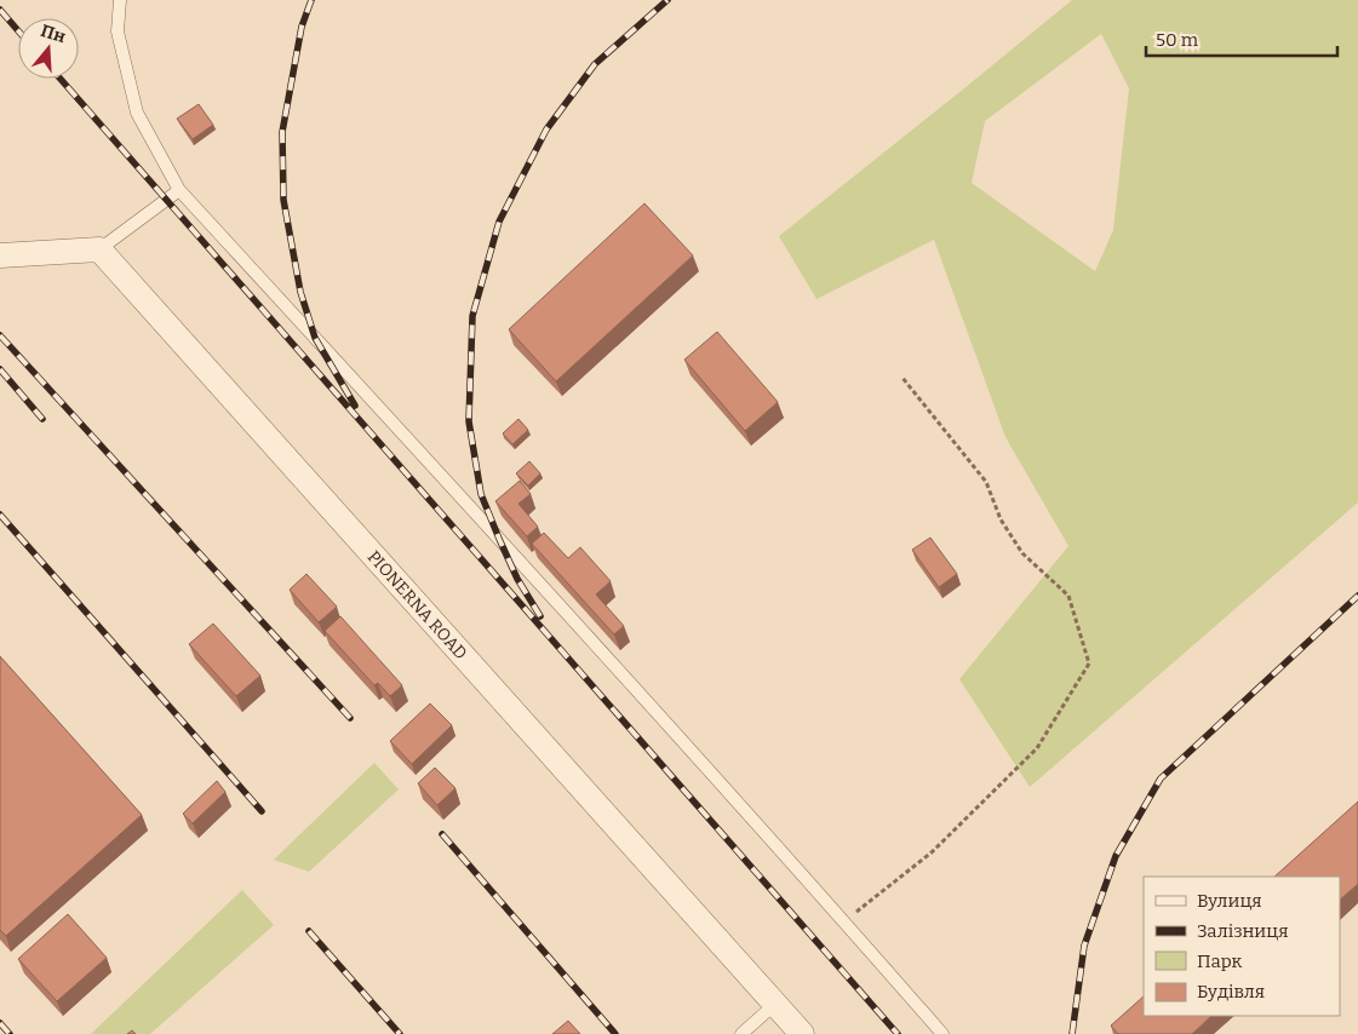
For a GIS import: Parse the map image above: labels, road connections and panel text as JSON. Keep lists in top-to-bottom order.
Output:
{
  "streets": {
    "street": ["PIONERNA ROAD"]
  },
  "legend": [
    "Вулиця",
    "Залізниця",
    "Парк",
    "Будівля"
  ],
  "scale_bar": "50 m",
  "north": "top"
}
